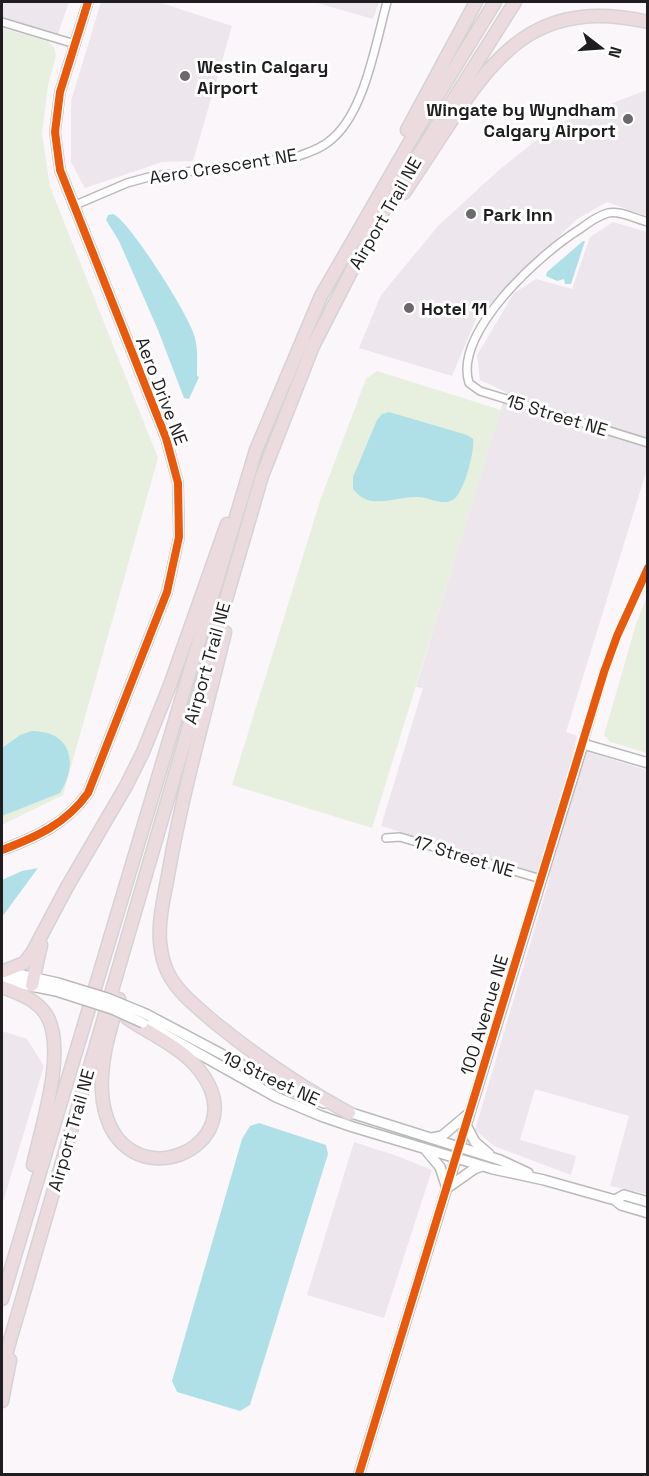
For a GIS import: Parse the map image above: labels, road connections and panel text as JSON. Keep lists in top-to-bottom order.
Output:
{
  "streets": {
    "highway": ["Airport Trail NE"],
    "street": [
      "Aero Crescent NE",
      "Aero Drive NE",
      "15 Street NE",
      "17 Street NE",
      "100 Avenue NE",
      "19 Street NE"
    ]
  },
  "crossings": [
    ["Aero Crescent NE", "Aero Drive NE"],
    ["17 Street NE", "100 Avenue NE"],
    ["100 Avenue NE", "19 Street NE"]
  ],
  "places": [
    "Westin Calgary Airport",
    "Wingate by Wyndham Calgary Airport",
    "Park Inn",
    "Hotel 11"
  ],
  "north": "right"
}
